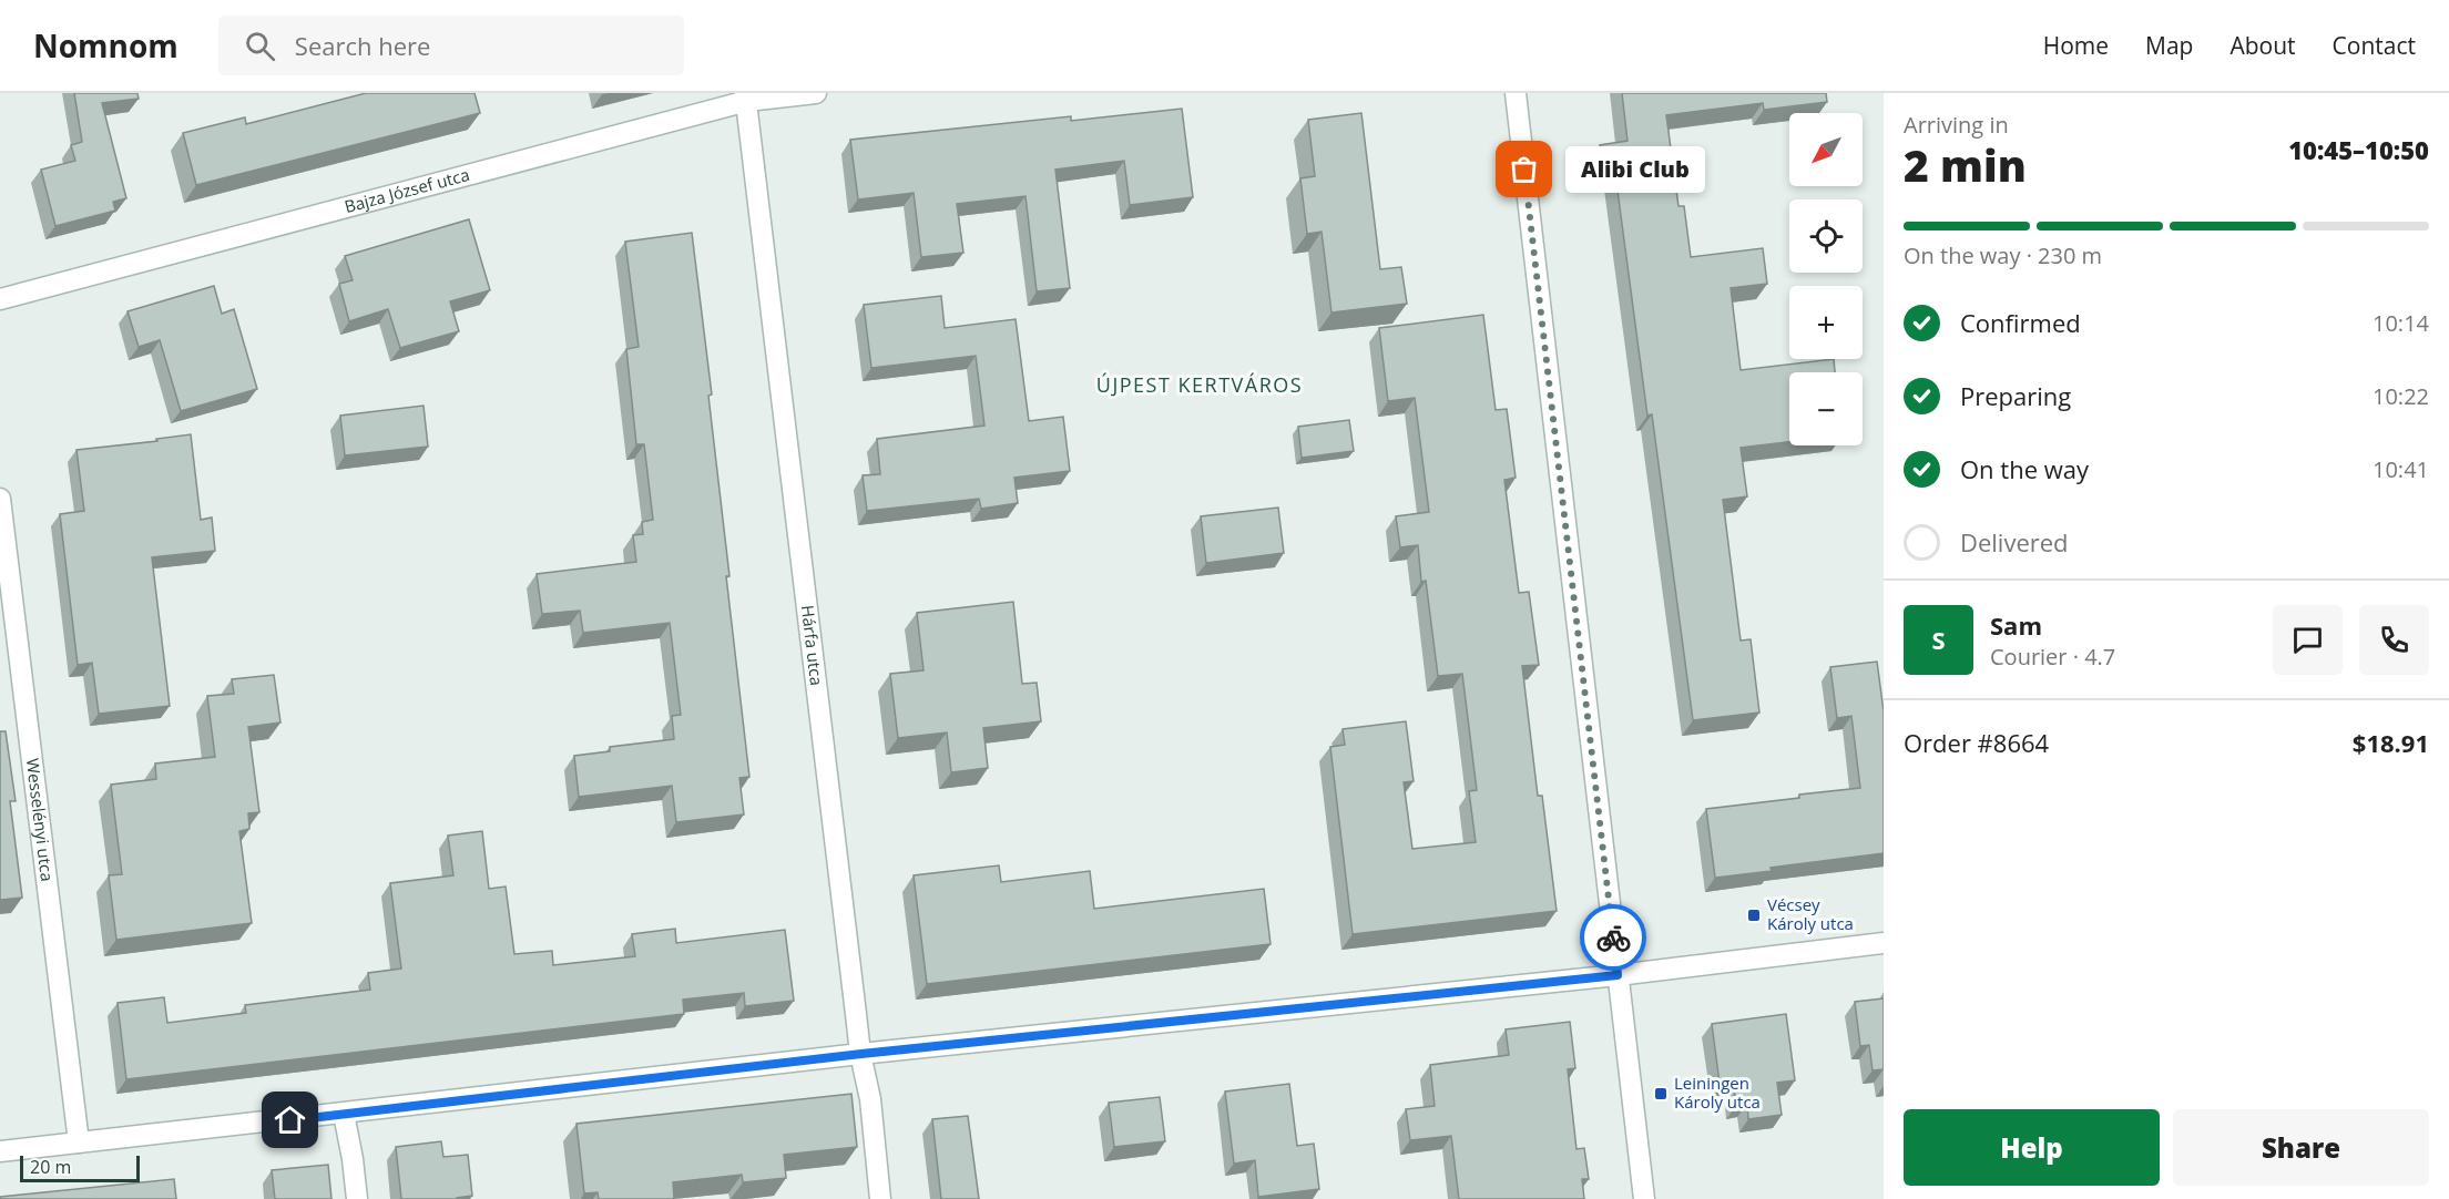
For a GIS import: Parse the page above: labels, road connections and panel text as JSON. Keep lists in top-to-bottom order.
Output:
{
  "streets": {
    "street": ["Bajza József utca", "Hárfa utca", "Wesselényi utca"]
  },
  "crossings": [
    ["Bajza József utca", "Hárfa utca"]
  ],
  "districts": ["ÚJPEST KERTVÁROS"],
  "places": {
    "other": ["Alibi Club"],
    "transit": ["Vécsey Károly utca", "Leiningen Károly utca"]
  },
  "scale_bar": "20 m",
  "north": "bottom left",
  "page": {
    "header": "Nomnom",
    "search": "Search here",
    "nav": [
      "Home",
      "Map",
      "About",
      "Contact"
    ],
    "heading": ["2 min", "Arriving in", "10:45–10:50"],
    "panel": [
      "Sam",
      "Courier · 4.7",
      "Order #8664",
      "$18.91"
    ],
    "map_buttons": ["+", "−"],
    "bubble": "Alibi Club",
    "bar": "On the way · 230 m",
    "list": [
      ["Confirmed", "10:14"],
      ["Preparing", "10:22"],
      ["On the way", "10:41"],
      "Delivered"
    ],
    "round": "S",
    "buttons": ["Help", "Share"],
    "scale": "20 m"
  }
}
